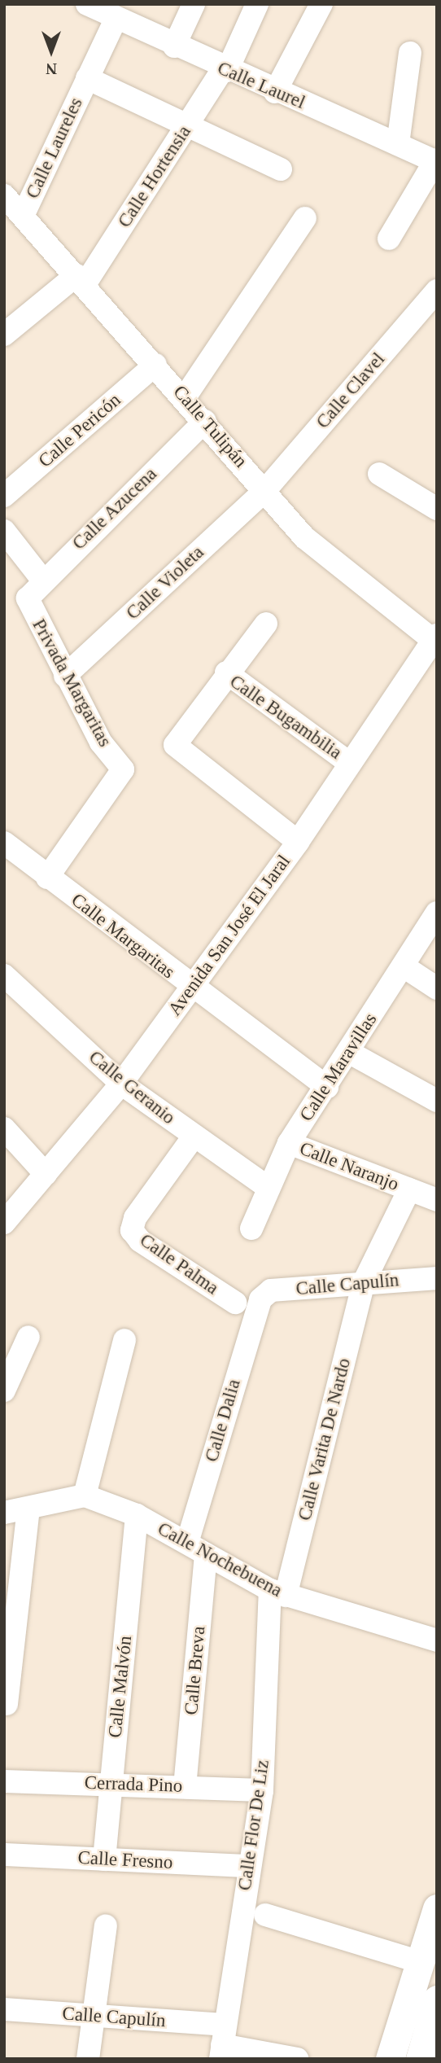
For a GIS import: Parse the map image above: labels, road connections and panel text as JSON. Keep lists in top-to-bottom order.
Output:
{
  "streets": {
    "street": [
      "Calle Laurel",
      "Calle Laureles",
      "Calle Hortensia",
      "Calle Clavel",
      "Calle Tulipán",
      "Calle Pericón",
      "Calle Azucena",
      "Calle Violeta",
      "Privada Margaritas",
      "Calle Bugambilia",
      "Avenida San José El Jaral",
      "Calle Margaritas",
      "Calle Maravillas",
      "Calle Geranio",
      "Calle Naranjo",
      "Calle Palma",
      "Calle Capulín",
      "Calle Dalia",
      "Calle Varita De Nardo",
      "Calle Nochebuena",
      "Calle Breva",
      "Calle Malvón",
      "Cerrada Pino",
      "Calle Flor De Liz",
      "Calle Fresno"
    ]
  },
  "crossings": [
    ["Calle Laurel", "Calle Laureles"],
    ["Calle Laurel", "Calle Hortensia"],
    ["Calle Laureles", "Calle Tulipán"],
    ["Calle Hortensia", "Calle Tulipán"],
    ["Calle Clavel", "Calle Tulipán"],
    ["Calle Clavel", "Calle Violeta"],
    ["Calle Tulipán", "Calle Pericón"],
    ["Calle Tulipán", "Calle Azucena"],
    ["Calle Tulipán", "Calle Violeta"],
    ["Calle Tulipán", "Avenida San José El Jaral"],
    ["Calle Azucena", "Privada Margaritas"],
    ["Calle Violeta", "Privada Margaritas"],
    ["Privada Margaritas", "Calle Margaritas"],
    ["Calle Bugambilia", "Avenida San José El Jaral"],
    ["Avenida San José El Jaral", "Calle Margaritas"],
    ["Avenida San José El Jaral", "Calle Geranio"],
    ["Calle Margaritas", "Calle Maravillas"],
    ["Calle Maravillas", "Calle Geranio"],
    ["Calle Maravillas", "Calle Naranjo"],
    ["Calle Geranio", "Calle Palma"],
    ["Calle Naranjo", "Calle Capulín"],
    ["Calle Naranjo", "Calle Varita De Nardo"],
    ["Calle Capulín", "Calle Dalia"],
    ["Calle Capulín", "Calle Varita De Nardo"],
    ["Calle Capulín", "Calle Flor De Liz"],
    ["Calle Dalia", "Calle Nochebuena"],
    ["Calle Dalia", "Calle Breva"],
    ["Calle Varita De Nardo", "Calle Nochebuena"],
    ["Calle Varita De Nardo", "Calle Flor De Liz"],
    ["Calle Nochebuena", "Calle Breva"],
    ["Calle Nochebuena", "Calle Malvón"],
    ["Calle Nochebuena", "Calle Flor De Liz"],
    ["Calle Breva", "Cerrada Pino"],
    ["Calle Malvón", "Cerrada Pino"],
    ["Calle Malvón", "Calle Fresno"],
    ["Cerrada Pino", "Calle Flor De Liz"],
    ["Calle Flor De Liz", "Calle Fresno"]
  ],
  "north": "bottom"
}
